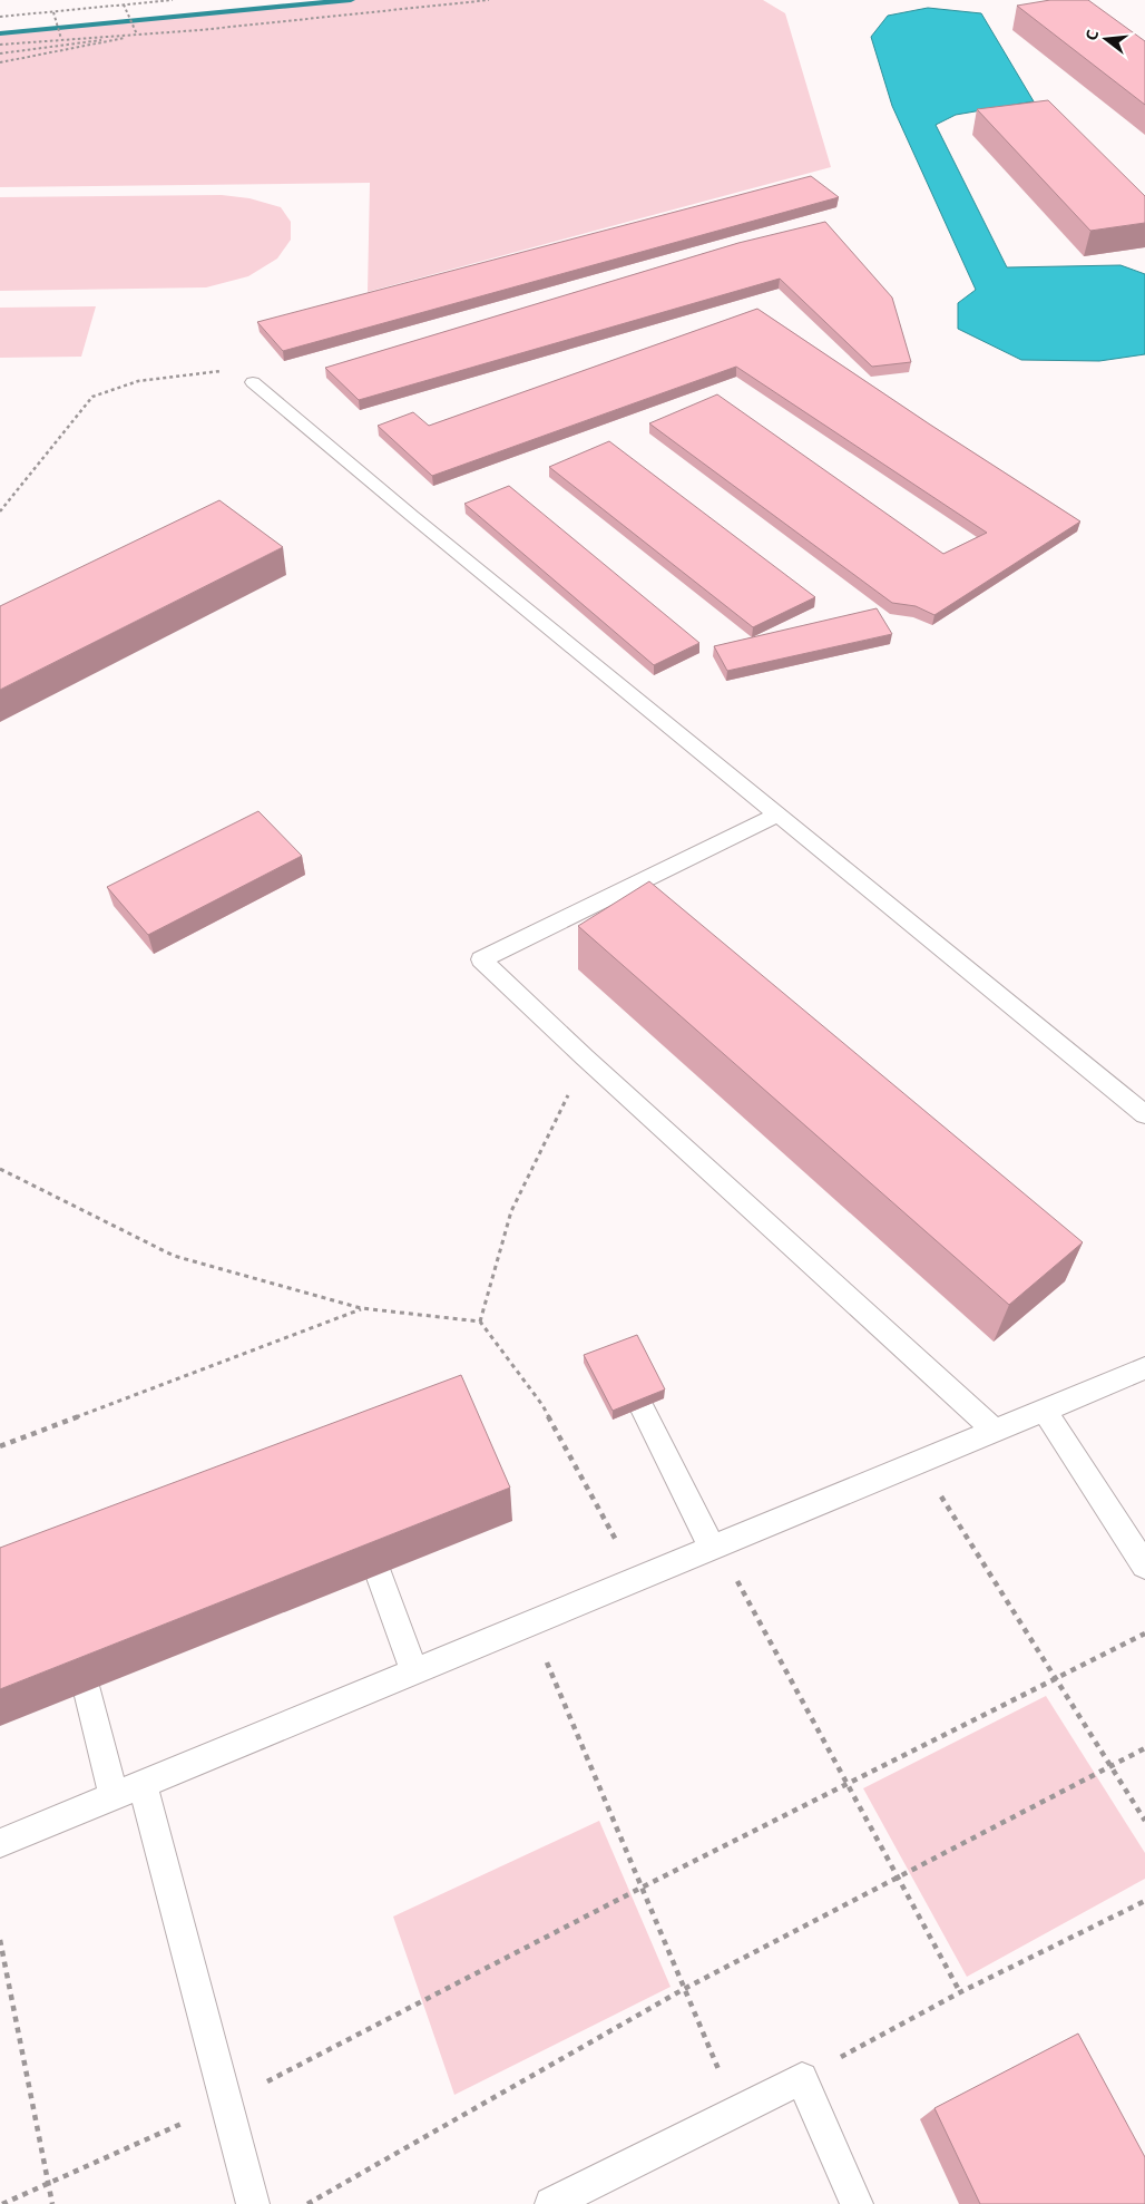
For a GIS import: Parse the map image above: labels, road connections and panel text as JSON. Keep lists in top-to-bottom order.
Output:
{
  "north": "left"
}
